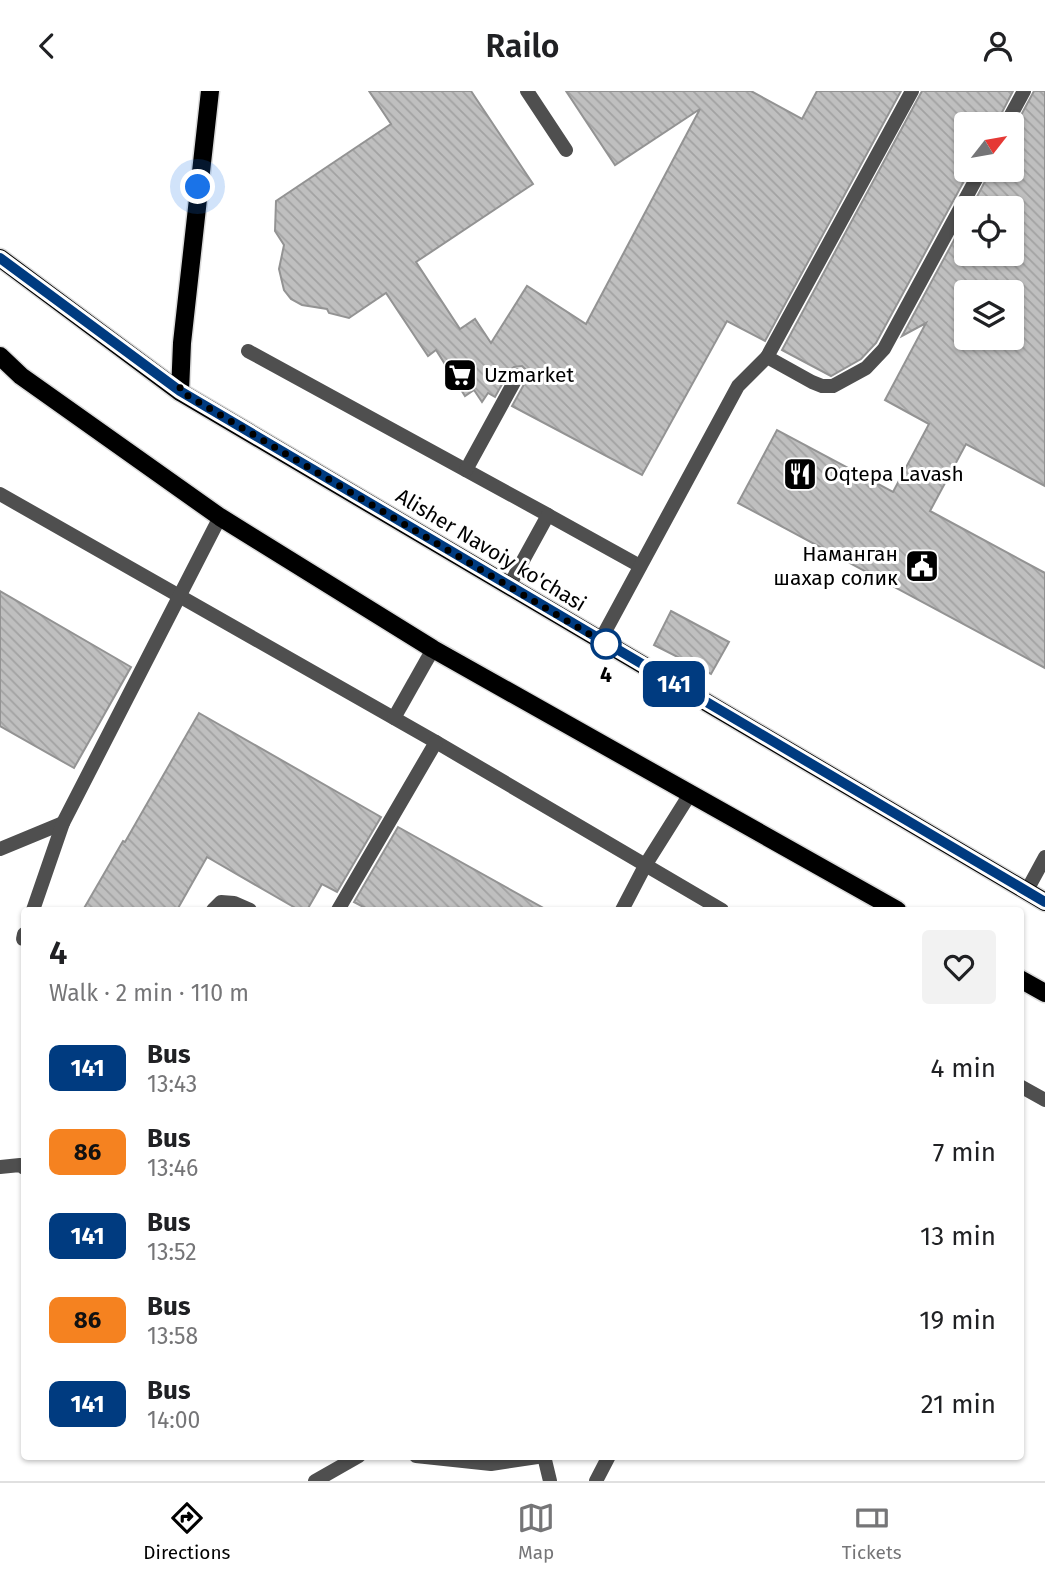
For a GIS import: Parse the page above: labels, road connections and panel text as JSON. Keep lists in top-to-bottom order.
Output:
{
  "streets": {
    "main road": ["Alisher Navoiy ko'chasi"]
  },
  "places": {
    "supermarket": ["Uzmarket"],
    "restaurant": ["Oqtepa Lavash"],
    "public building": ["Наманган шахар солик"],
    "other": ["4"]
  },
  "lines": ["bus line 141"],
  "north": "top right",
  "page": {
    "header": "Railo",
    "on_map": "141",
    "heading": ["4", "Walk · 2 min · 110 m"],
    "list": [
      {
        "mark": "141",
        "name": "Bus",
        "note": "13:43",
        "value": "4 min"
      },
      {
        "mark": "86",
        "name": "Bus",
        "note": "13:46",
        "value": "7 min"
      },
      {
        "mark": "141",
        "name": "Bus",
        "note": "13:52",
        "value": "13 min"
      },
      {
        "mark": "86",
        "name": "Bus",
        "note": "13:58",
        "value": "19 min"
      },
      {
        "mark": "141",
        "name": "Bus",
        "note": "14:00",
        "value": "21 min"
      }
    ],
    "tabs": ["Directions", "Map", "Tickets"]
  }
}
